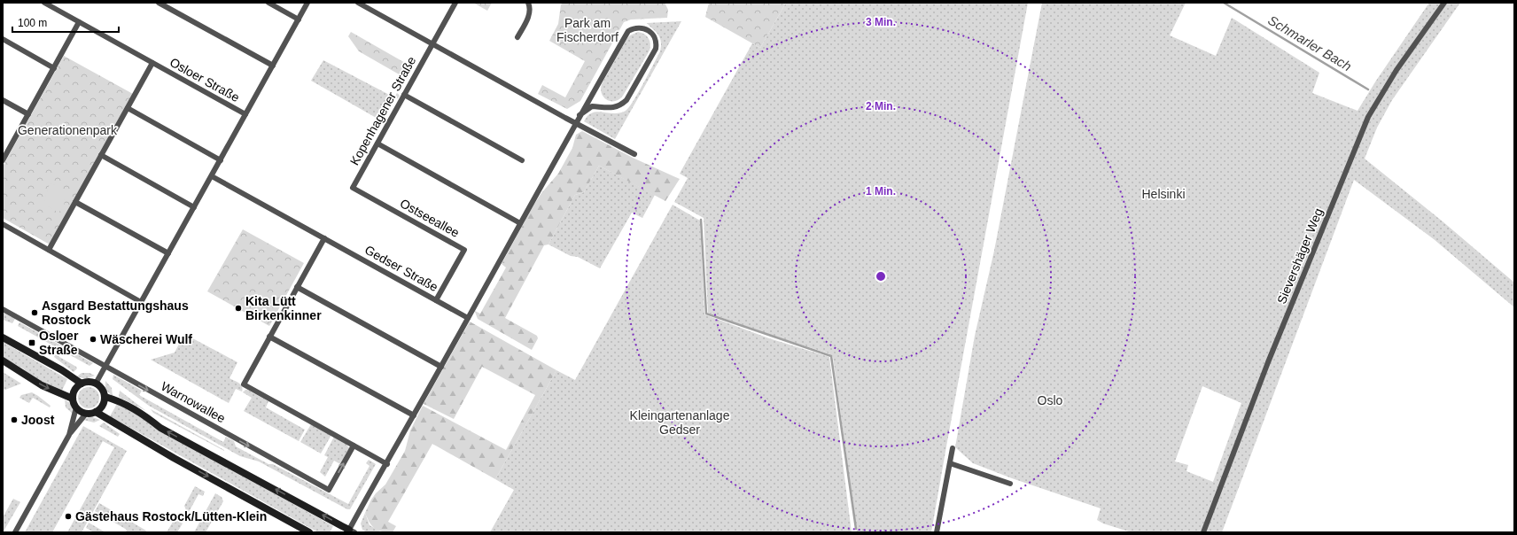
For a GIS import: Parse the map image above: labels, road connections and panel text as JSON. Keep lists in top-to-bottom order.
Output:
{
  "streets": {
    "street": [
      "Osloer Straße",
      "Kopenhagener Straße",
      "Ostseeallee",
      "Sievershäger Weg",
      "Gedser Straße",
      "Warnowallee"
    ]
  },
  "crossings": [
    ["Osloer Straße", "Gedser Straße"],
    ["Osloer Straße", "Warnowallee"],
    ["Kopenhagener Straße", "Ostseeallee"],
    ["Ostseeallee", "Gedser Straße"]
  ],
  "one_way": ["Warnowallee"],
  "water": ["Schmarler Bach"],
  "parks": [
    "Park am Fischerdorf",
    "Generationenpark",
    "Helsinki",
    "Oslo",
    "Kleingartenanlage Gedser"
  ],
  "places": {
    "other": [
      "Kita Lütt Birkenkinner",
      "Asgard Bestattungshaus Rostock",
      "Wäscherei Wulf",
      "Joost",
      "Gästehaus Rostock/Lütten-Klein"
    ],
    "transit": ["Osloer Straße"]
  },
  "scale_bar": "100 m",
  "rings": ["3 Min.", "2 Min.", "1 Min."]
}
